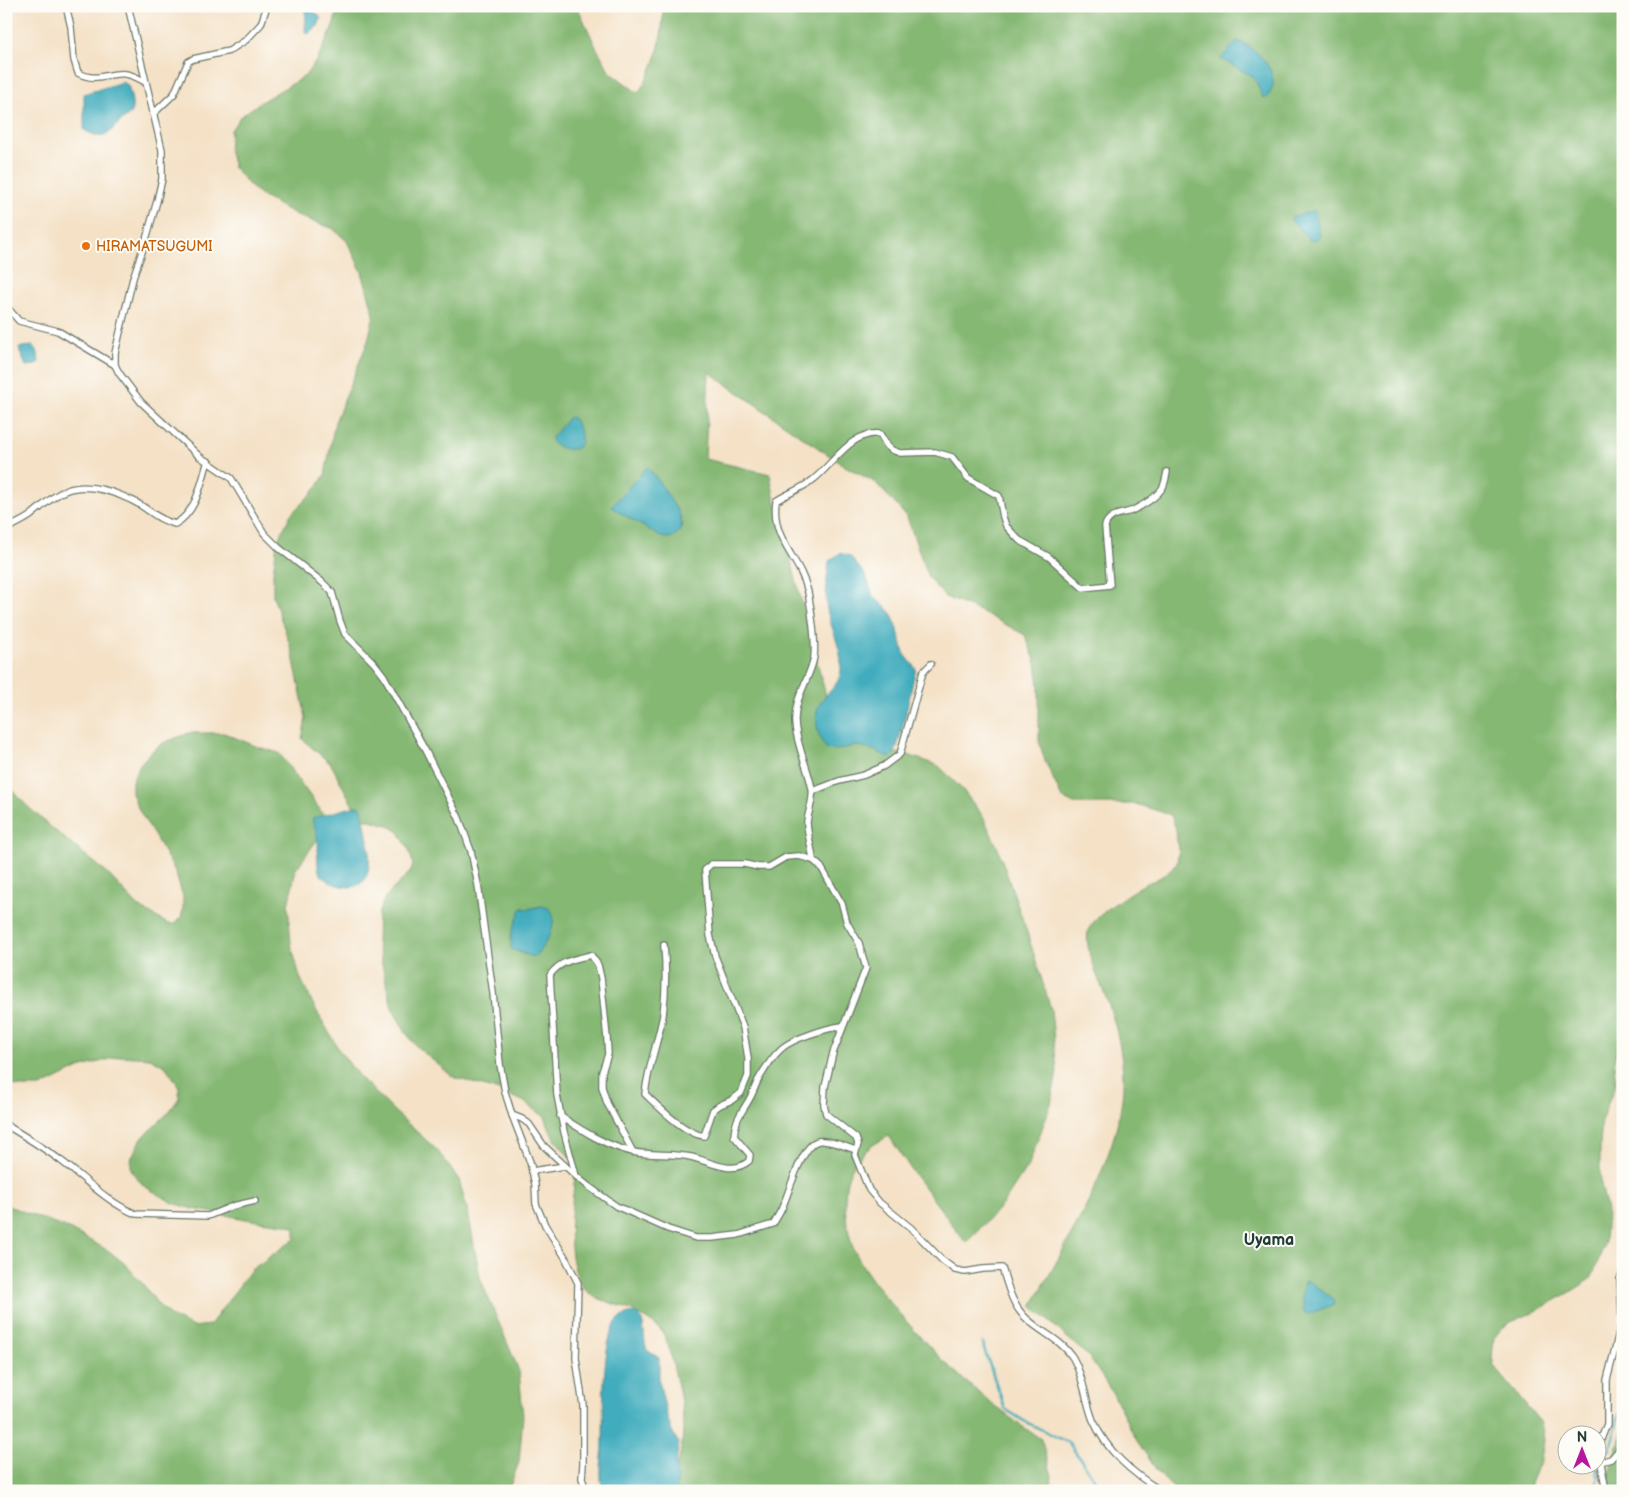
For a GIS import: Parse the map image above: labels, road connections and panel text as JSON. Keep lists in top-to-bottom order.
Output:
{
  "districts": ["Uyama"],
  "places": ["HIRAMATSUGUMI"],
  "north": "top"
}
